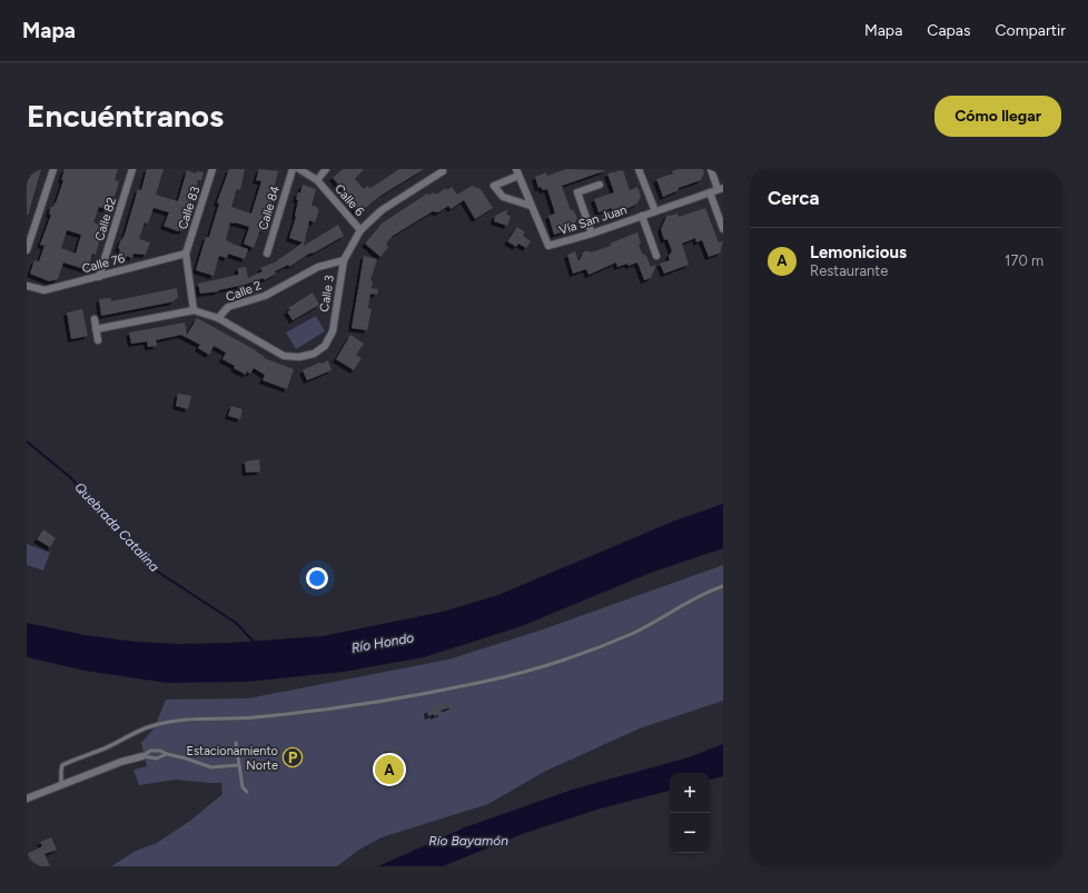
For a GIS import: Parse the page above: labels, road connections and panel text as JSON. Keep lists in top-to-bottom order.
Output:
{
  "streets": {
    "street": [
      "Calle 6",
      "Calle 83",
      "Calle 84",
      "Calle 82",
      "Vía San Juan",
      "Calle 76",
      "Calle 2",
      "Calle 3"
    ]
  },
  "crossings": [
    ["Calle 6", "Calle 3"],
    ["Calle 83", "Calle 76"],
    ["Calle 82", "Calle 76"],
    ["Calle 2", "Calle 3"]
  ],
  "water": ["Quebrada Catalina", "Río Hondo", "Río Bayamón"],
  "places": {
    "parking": ["Estacionamiento Norte"]
  },
  "page": {
    "header": "Mapa",
    "nav": ["Mapa", "Capas", "Compartir"],
    "buttons": "Cómo llegar",
    "title": "Encuéntranos",
    "heading": "Cerca",
    "list": [
      {
        "mark": "A",
        "name": "Lemonicious",
        "note": "Restaurante",
        "value": "170 m"
      }
    ],
    "pins": "A",
    "map_buttons": ["+", "−"]
  }
}
